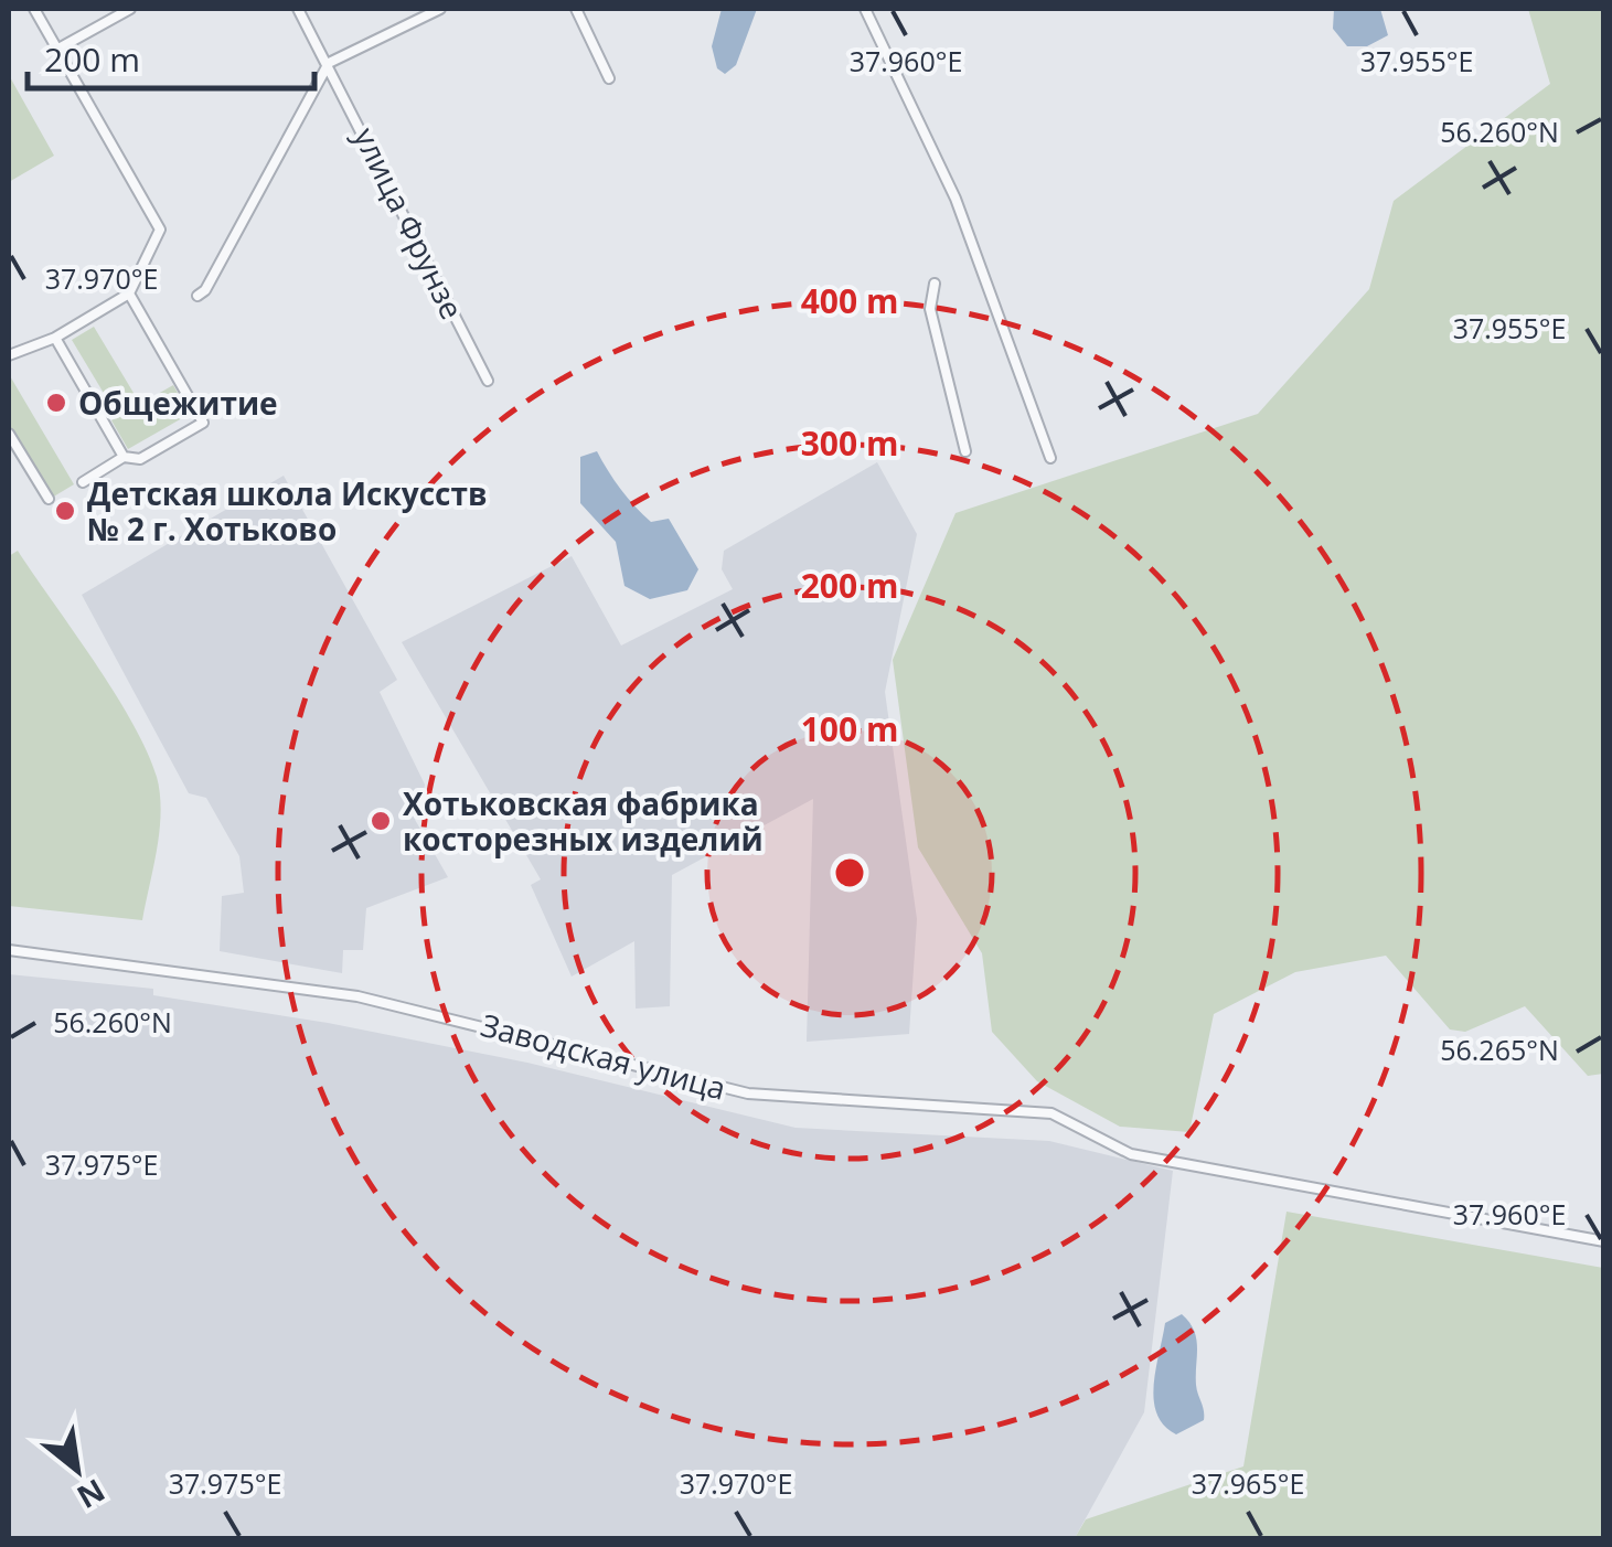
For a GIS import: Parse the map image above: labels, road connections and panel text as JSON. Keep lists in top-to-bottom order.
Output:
{
  "streets": {
    "street": ["улица Фрунзе", "Заводская улица"]
  },
  "places": ["Общежитие", "Детская школа Искусств № 2 г. Хотьково", "Хотьковская фабрика косторезных изделий"],
  "scale_bar": "200 m",
  "north": "bottom right",
  "coordinates": [
    "37.960°E",
    "37.955°E",
    "56.260°N",
    "37.970°E",
    "56.265°N",
    "37.975°E",
    "37.965°E"
  ],
  "rings": [
    "400 m",
    "300 m",
    "200 m",
    "100 m"
  ]
}
